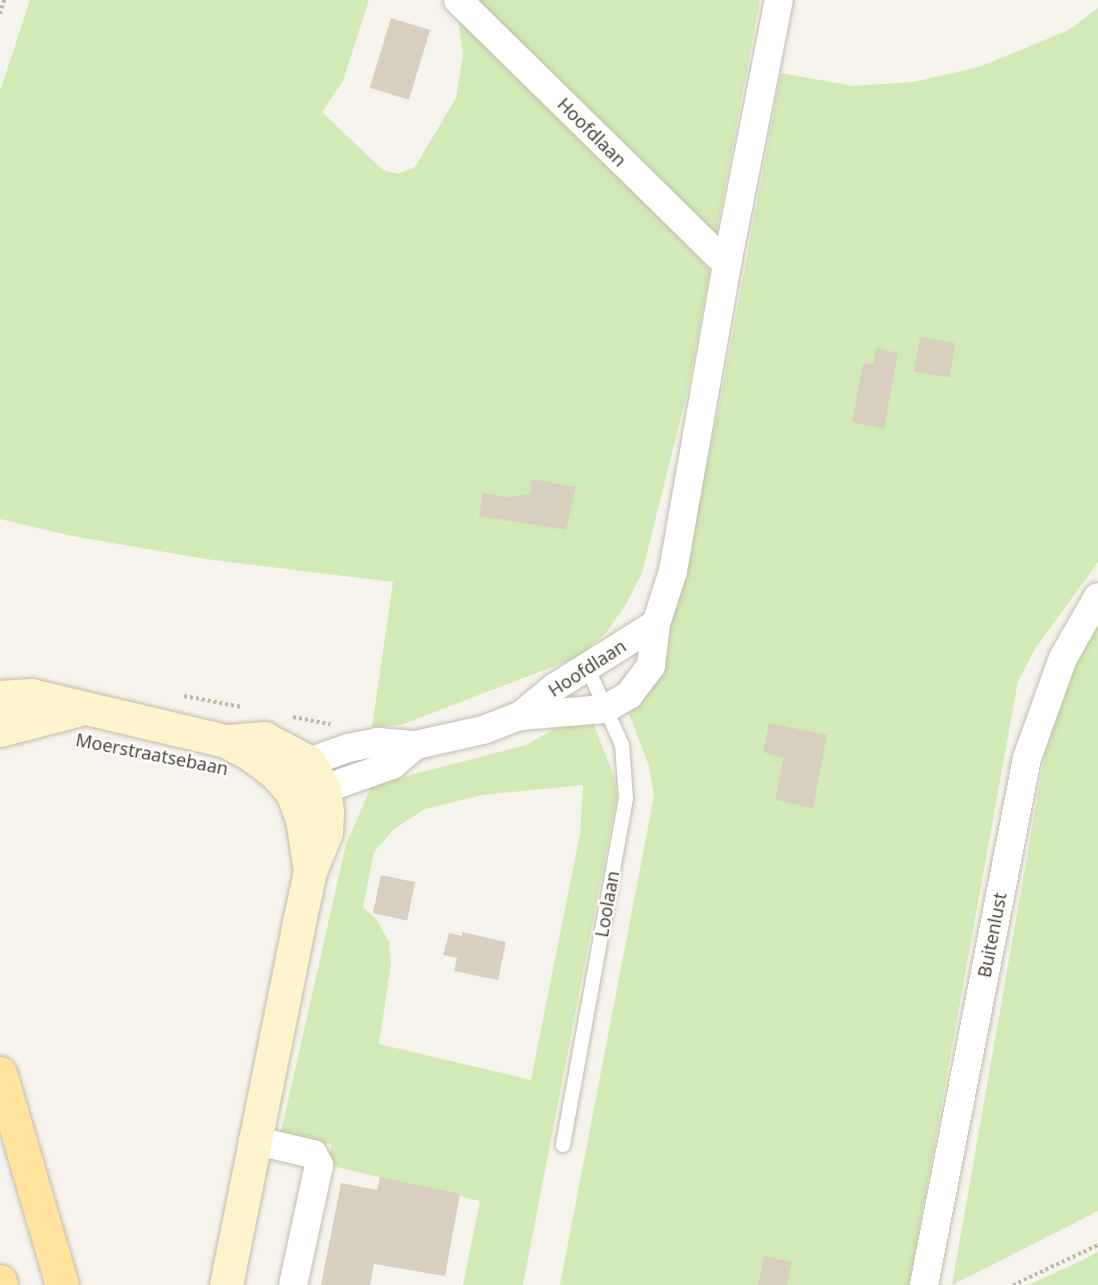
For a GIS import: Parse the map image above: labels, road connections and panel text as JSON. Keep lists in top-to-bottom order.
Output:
{
  "streets": {
    "street": ["Hoofdlaan", "Moerstraatsebaan", "Buitenlust"],
    "lane": ["Loolaan"]
  },
  "crossings": [
    ["Hoofdlaan", "Moerstraatsebaan"],
    ["Hoofdlaan", "Loolaan"]
  ]
}
